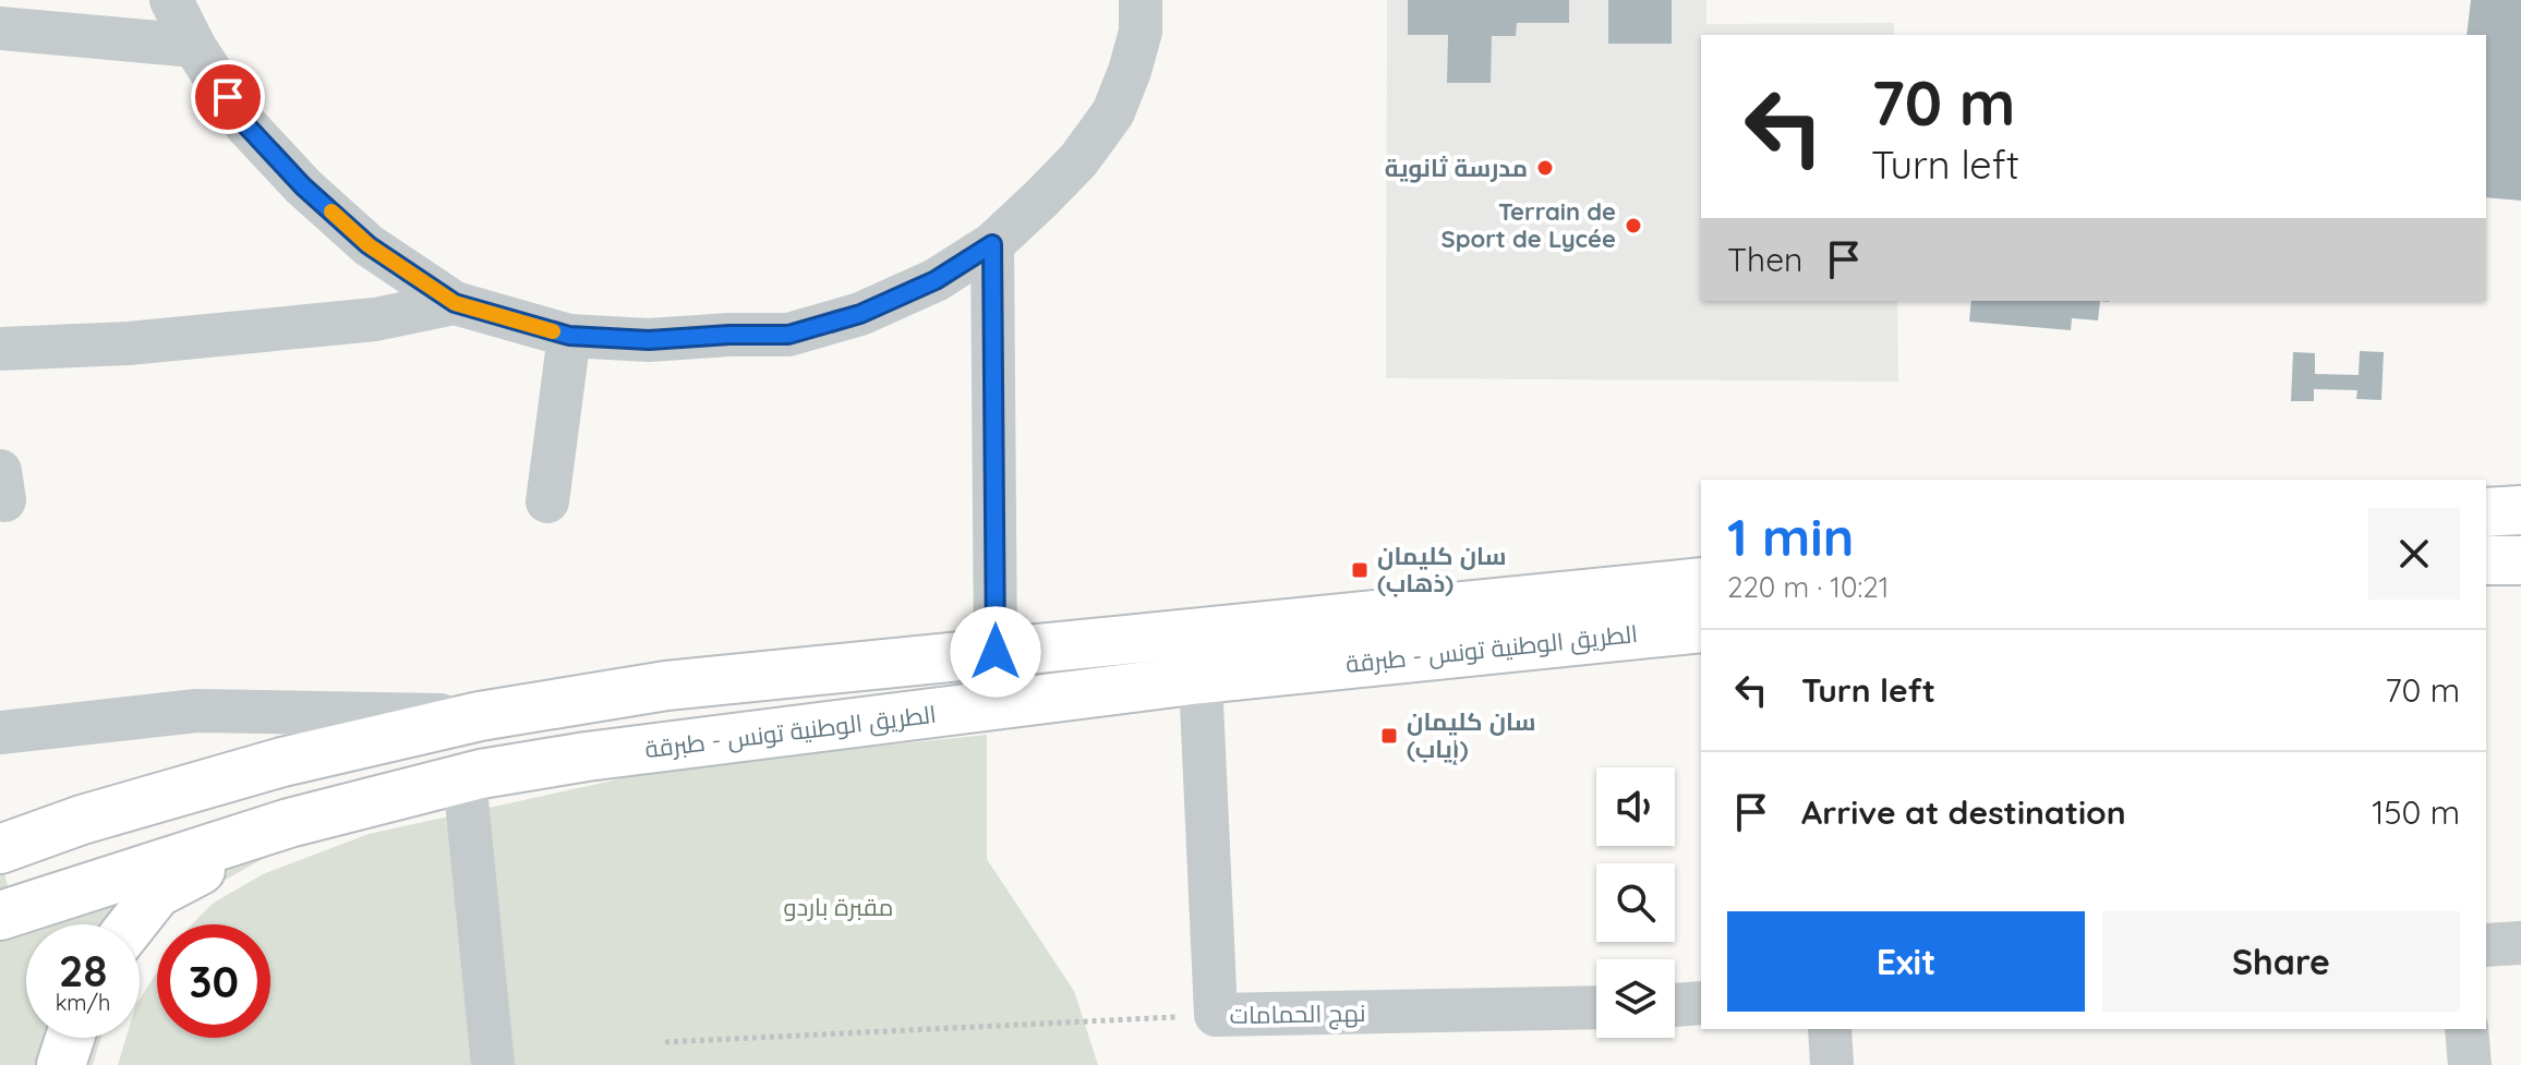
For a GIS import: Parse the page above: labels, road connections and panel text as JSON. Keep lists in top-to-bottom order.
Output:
{
  "streets": {
    "main road": ["الطريق الوطنية تونس - طبرقة"],
    "street": ["نهج الحمامات"]
  },
  "crossings": [
    ["الطريق الوطنية تونس - طبرقة", "نهج الحمامات"]
  ],
  "parks": ["مقبرة باردو"],
  "places": {
    "other": ["مدرسة ثانوية", "Terrain de Sport de Lycée"],
    "transit": ["سان كليمان (ذهاب)", "سان كليمان (إياب)"]
  },
  "page": {
    "turn": ["70 m", "Turn left"],
    "then": "Then",
    "heading": ["1 min", "220 m · 10:21"],
    "list": [
      {
        "name": "Turn left",
        "value": "70 m"
      },
      {
        "name": "Arrive at destination",
        "value": "150 m"
      }
    ],
    "buttons": ["Exit", "Share"],
    "speed": "28 km/h",
    "limit": "30"
  }
}
